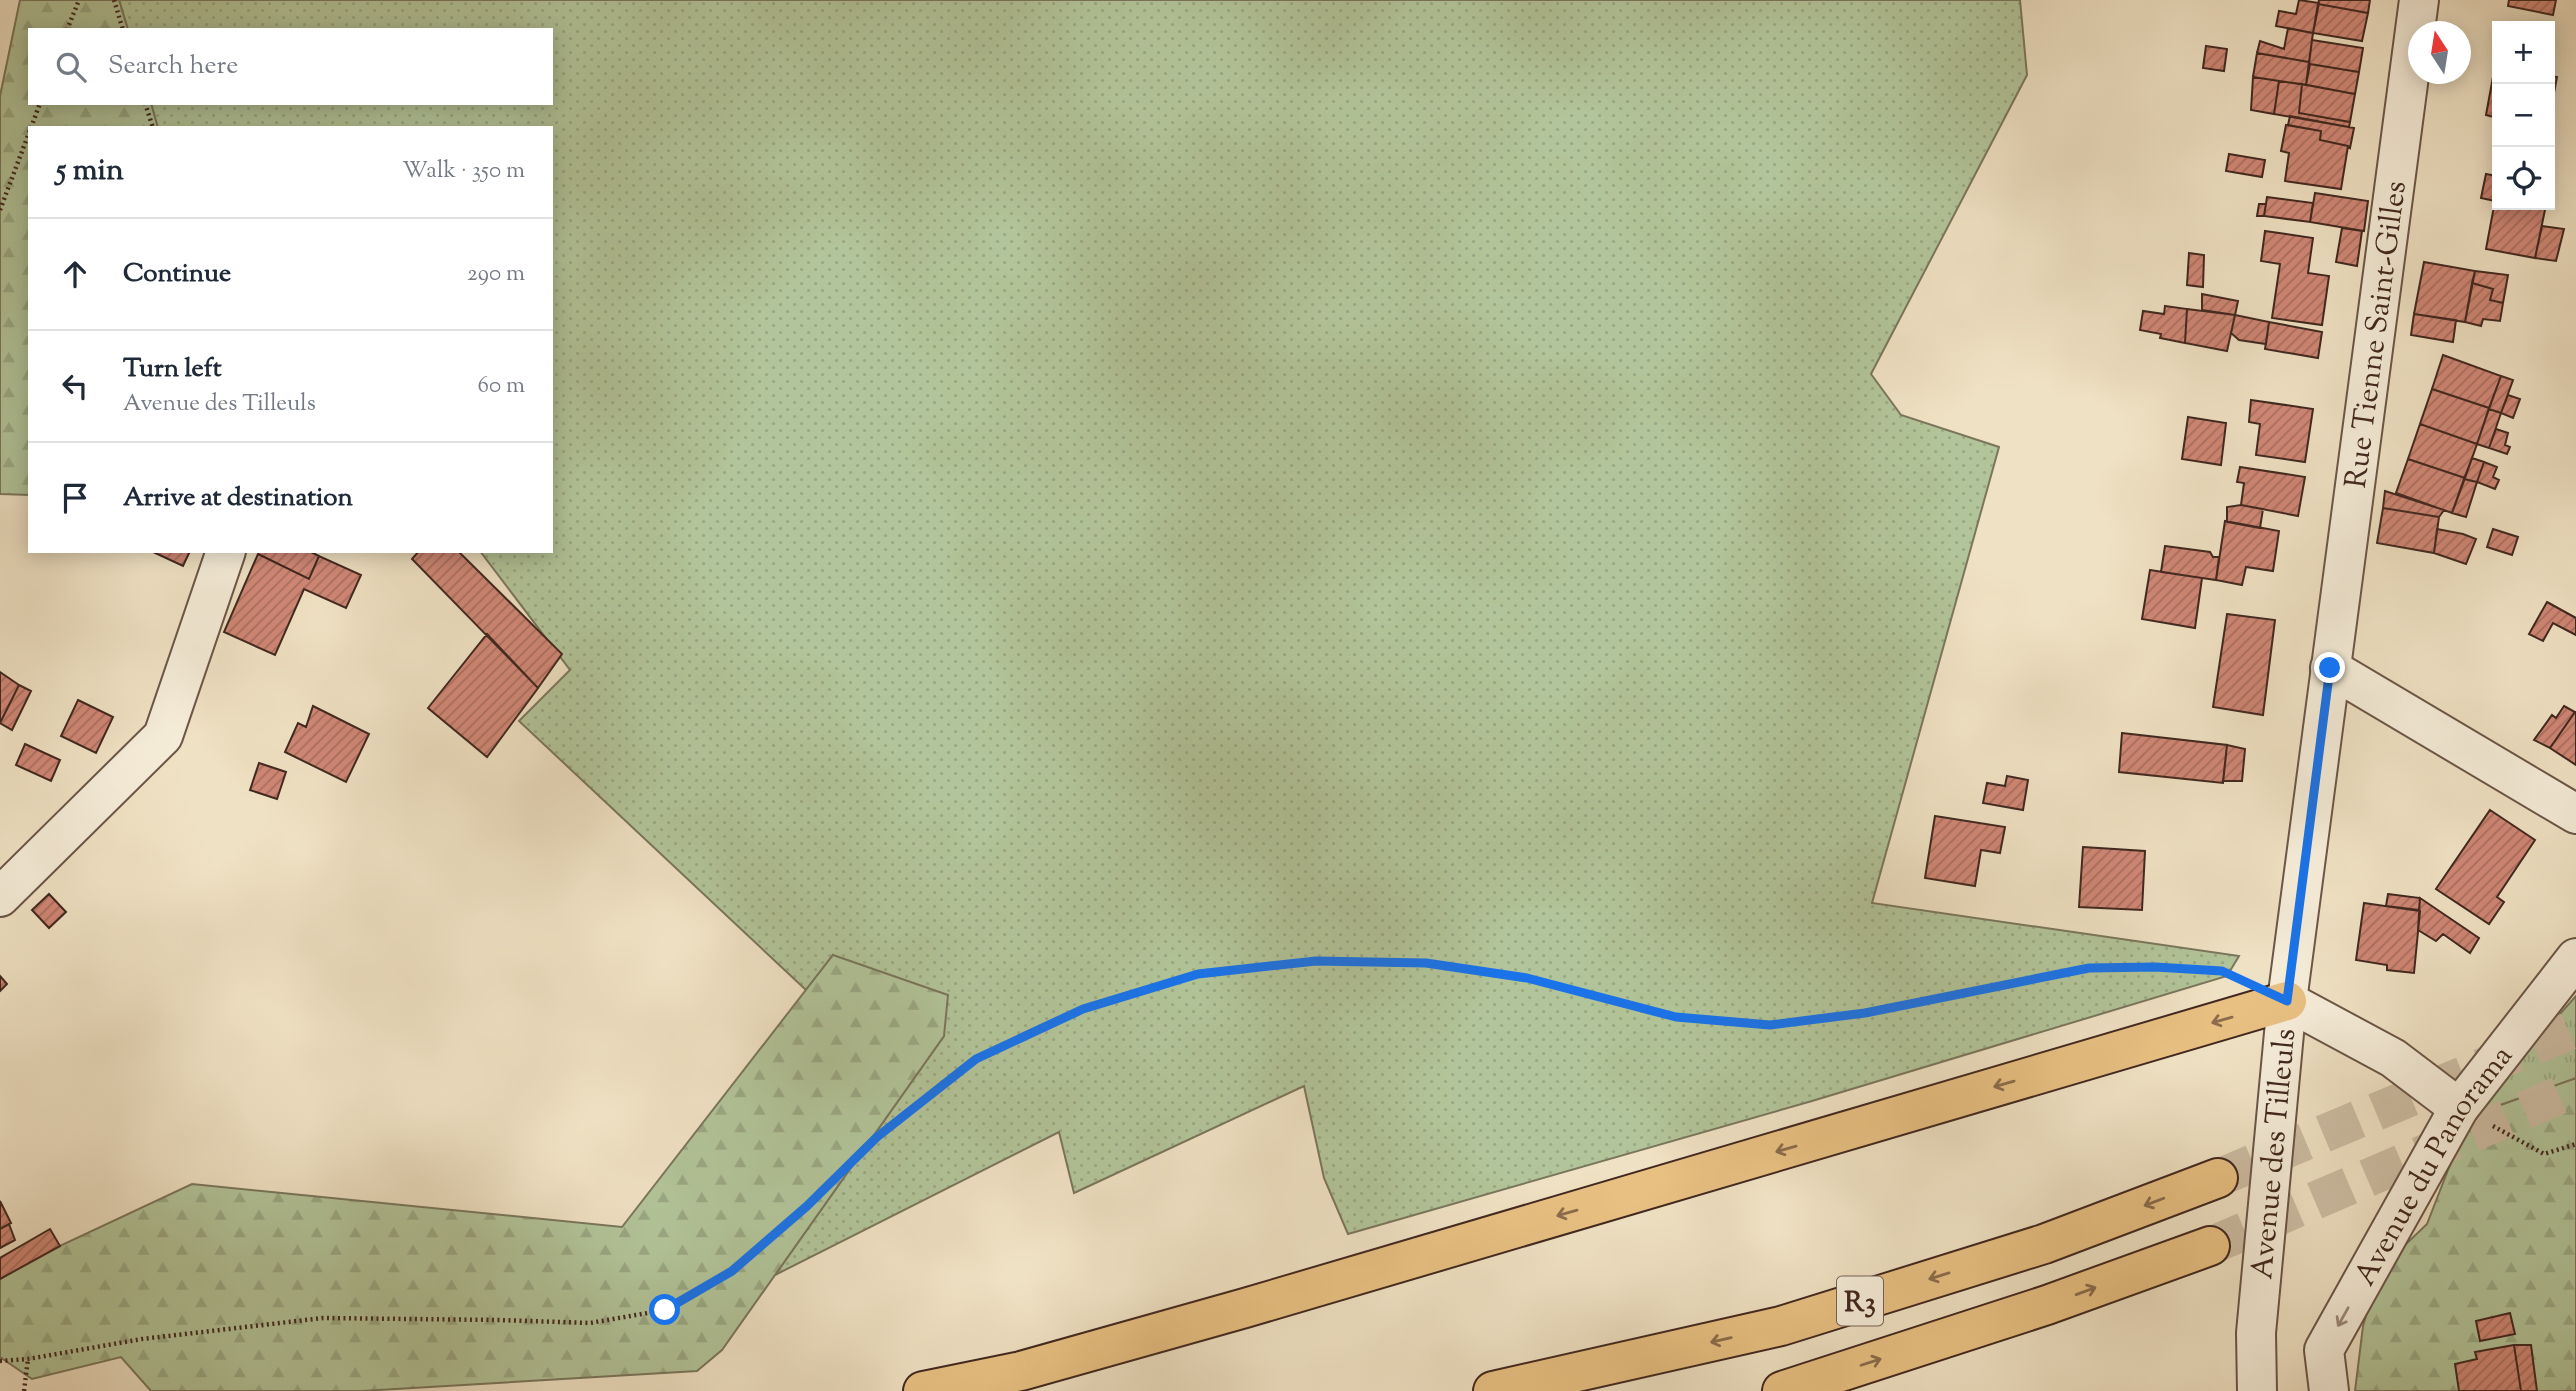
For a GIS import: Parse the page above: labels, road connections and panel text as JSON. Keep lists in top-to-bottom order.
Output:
{
  "streets": {
    "highway": ["R3"],
    "street": ["Rue Tienne Saint-Gilles", "Avenue des Tilleuls", "Avenue du Panorama"]
  },
  "crossings": [
    ["Rue Tienne Saint-Gilles", "Avenue des Tilleuls"]
  ],
  "one_way": ["Avenue du Panorama"],
  "north": "top",
  "page": {
    "map_buttons": ["+", "−"],
    "search": "Search here",
    "heading": ["5 min", "Walk · 350 m"],
    "list": [
      ["Continue", "290 m"],
      ["Turn left", "Avenue des Tilleuls", "60 m"],
      "Arrive at destination"
    ]
  }
}
